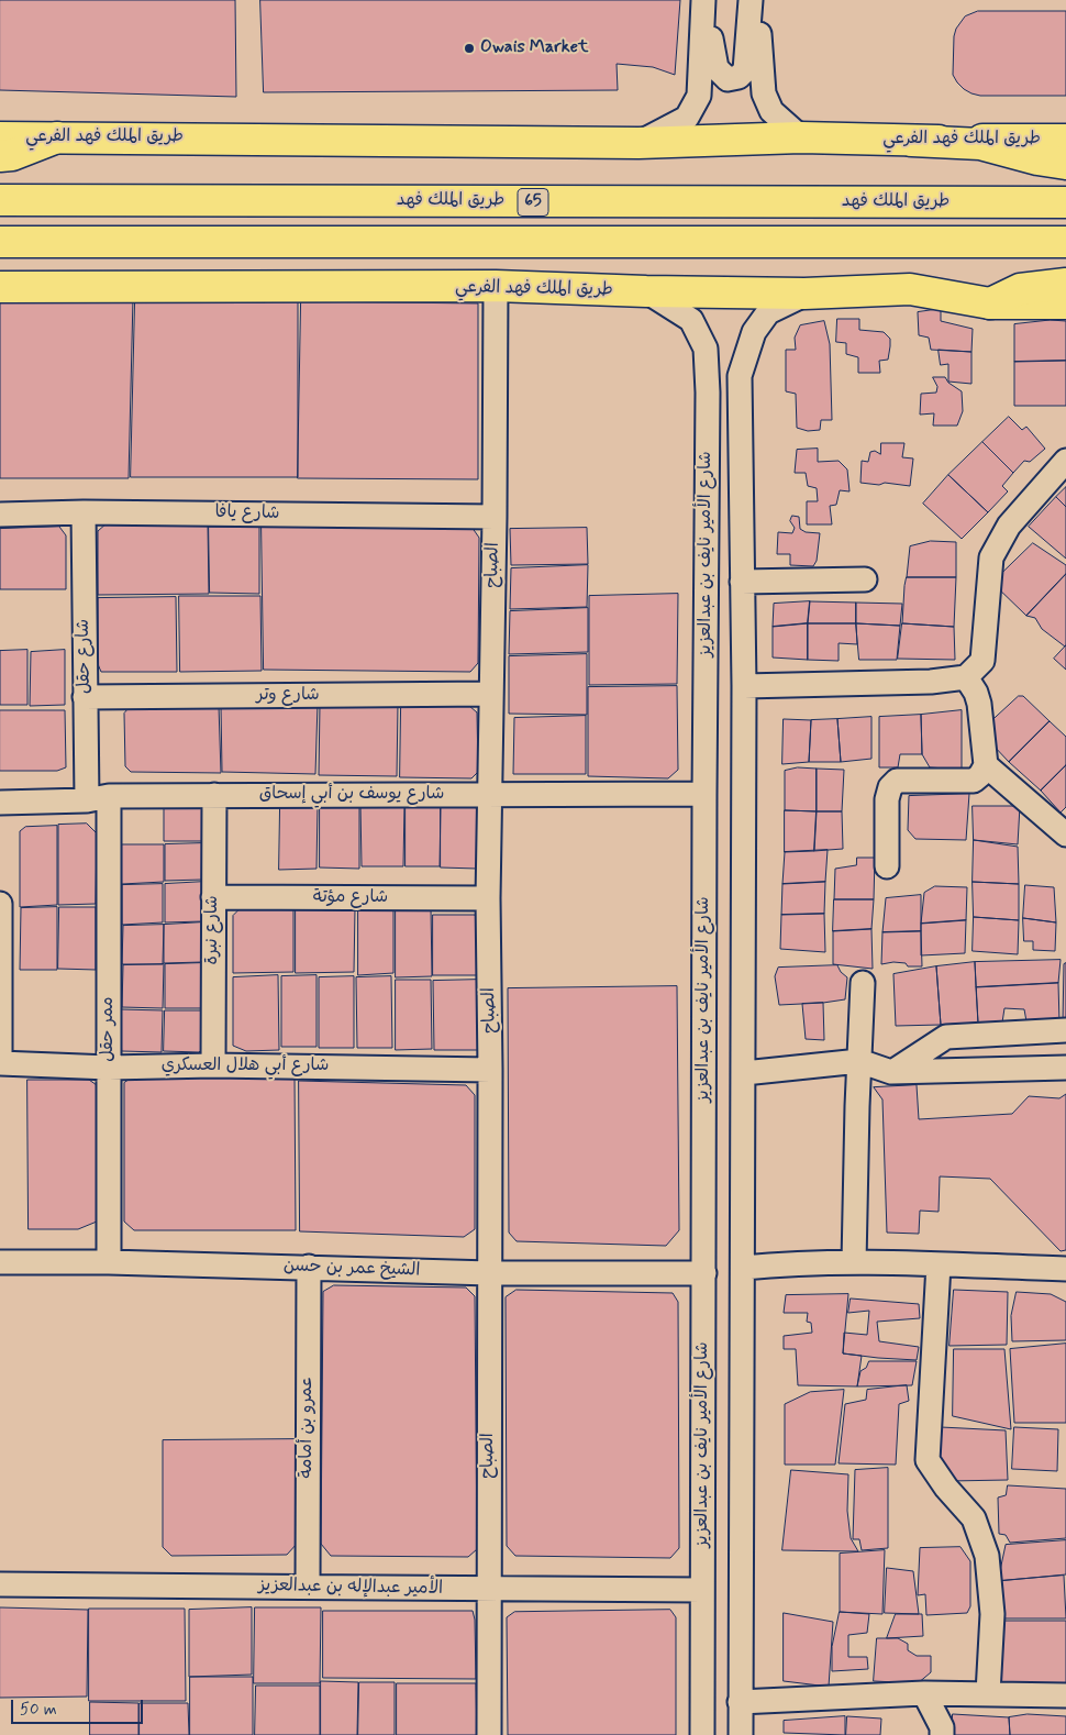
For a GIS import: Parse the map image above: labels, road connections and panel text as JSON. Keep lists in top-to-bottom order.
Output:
{
  "streets": {
    "main road": ["طريق الملك فهد الفرعي", "طريق الملك فهد", "65"],
    "street": [
      "شارع يافا",
      "شارع الأمير نايف بن عبدالعزيز",
      "الصباح",
      "شارع حقل",
      "شارع وتر",
      "شارع يوسف بن أبي إسحاق",
      "شارع مؤتة",
      "شارع نبرة",
      "ممر حقل",
      "شارع أبي هلال العسكري",
      "الشيخ عمر بن حسن",
      "عمرو بن أمامة",
      "الأمير عبدالإله بن عبدالعزيز"
    ]
  },
  "crossings": [
    ["طريق الملك فهد الفرعي", "شارع الأمير نايف بن عبدالعزيز"],
    ["طريق الملك فهد الفرعي", "الصباح"],
    ["شارع يافا", "الصباح"],
    ["شارع يافا", "شارع حقل"],
    ["شارع الأمير نايف بن عبدالعزيز", "شارع يوسف بن أبي إسحاق"],
    ["شارع الأمير نايف بن عبدالعزيز", "الشيخ عمر بن حسن"],
    ["شارع الأمير نايف بن عبدالعزيز", "الأمير عبدالإله بن عبدالعزيز"],
    ["الصباح", "شارع وتر"],
    ["الصباح", "شارع يوسف بن أبي إسحاق"],
    ["الصباح", "شارع مؤتة"],
    ["الصباح", "شارع أبي هلال العسكري"],
    ["الصباح", "الشيخ عمر بن حسن"],
    ["الصباح", "الأمير عبدالإله بن عبدالعزيز"],
    ["شارع حقل", "شارع وتر"],
    ["شارع حقل", "شارع يوسف بن أبي إسحاق"],
    ["شارع حقل", "ممر حقل"],
    ["شارع يوسف بن أبي إسحاق", "شارع نبرة"],
    ["شارع يوسف بن أبي إسحاق", "ممر حقل"],
    ["شارع مؤتة", "شارع نبرة"],
    ["شارع نبرة", "شارع أبي هلال العسكري"],
    ["ممر حقل", "شارع أبي هلال العسكري"],
    ["ممر حقل", "الشيخ عمر بن حسن"],
    ["الشيخ عمر بن حسن", "عمرو بن أمامة"],
    ["عمرو بن أمامة", "الأمير عبدالإله بن عبدالعزيز"]
  ],
  "places": ["Owais Market"],
  "scale_bar": "50 m"
}
